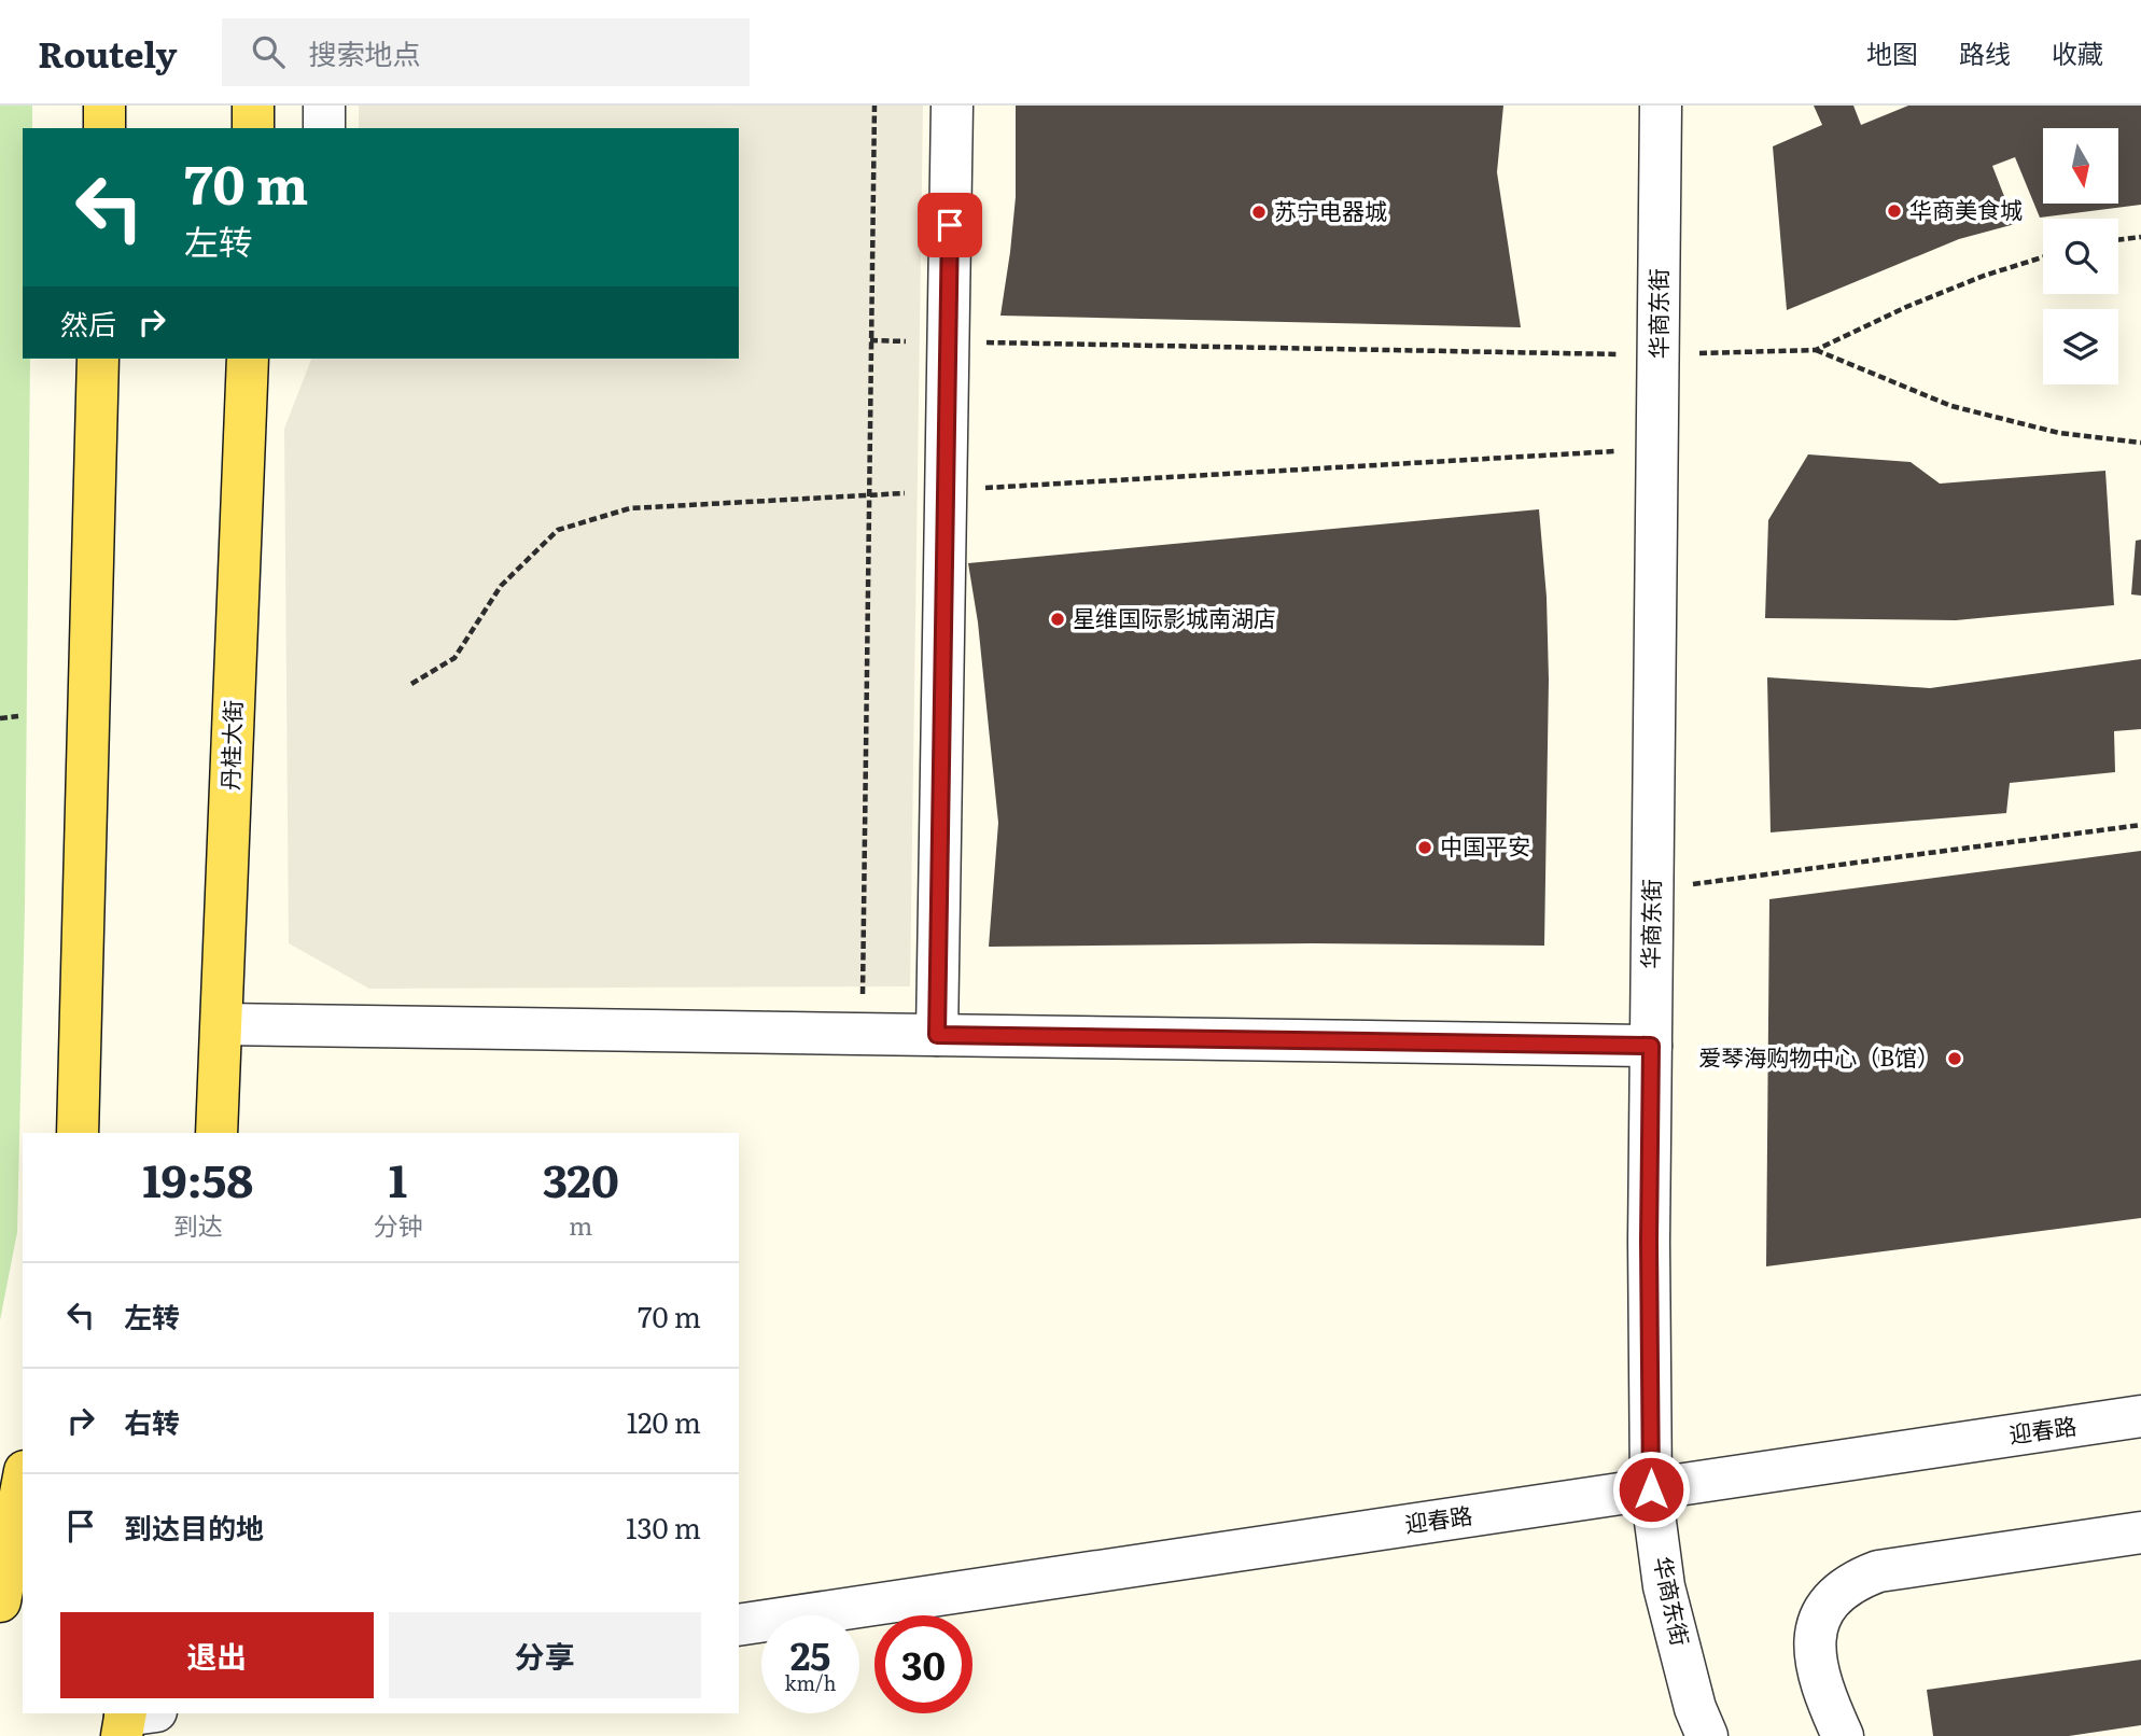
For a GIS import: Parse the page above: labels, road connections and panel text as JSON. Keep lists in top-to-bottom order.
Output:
{
  "streets": {
    "main road": ["丹桂大街"],
    "street": ["华商东街", "迎春路"]
  },
  "crossings": [
    ["华商东街", "迎春路"]
  ],
  "places": [
    "华商美食城",
    "苏宁电器城",
    "星维国际影城南湖店",
    "中国平安",
    "爱琴海购物中心（B馆）"
  ],
  "north": "bottom",
  "page": {
    "header": "Routely",
    "search": "搜索地点",
    "nav": ["地图", "路线", "收藏"],
    "turn": ["70 m", "左转"],
    "then": "然后",
    "eta": [
      "19:58",
      "到达",
      "1",
      "分钟",
      "320",
      "m"
    ],
    "list": [
      {
        "name": "左转",
        "value": "70 m"
      },
      {
        "name": "右转",
        "value": "120 m"
      },
      {
        "name": "到达目的地",
        "value": "130 m"
      }
    ],
    "buttons": ["退出", "分享"],
    "speed": "25 km/h",
    "limit": "30"
  }
}
